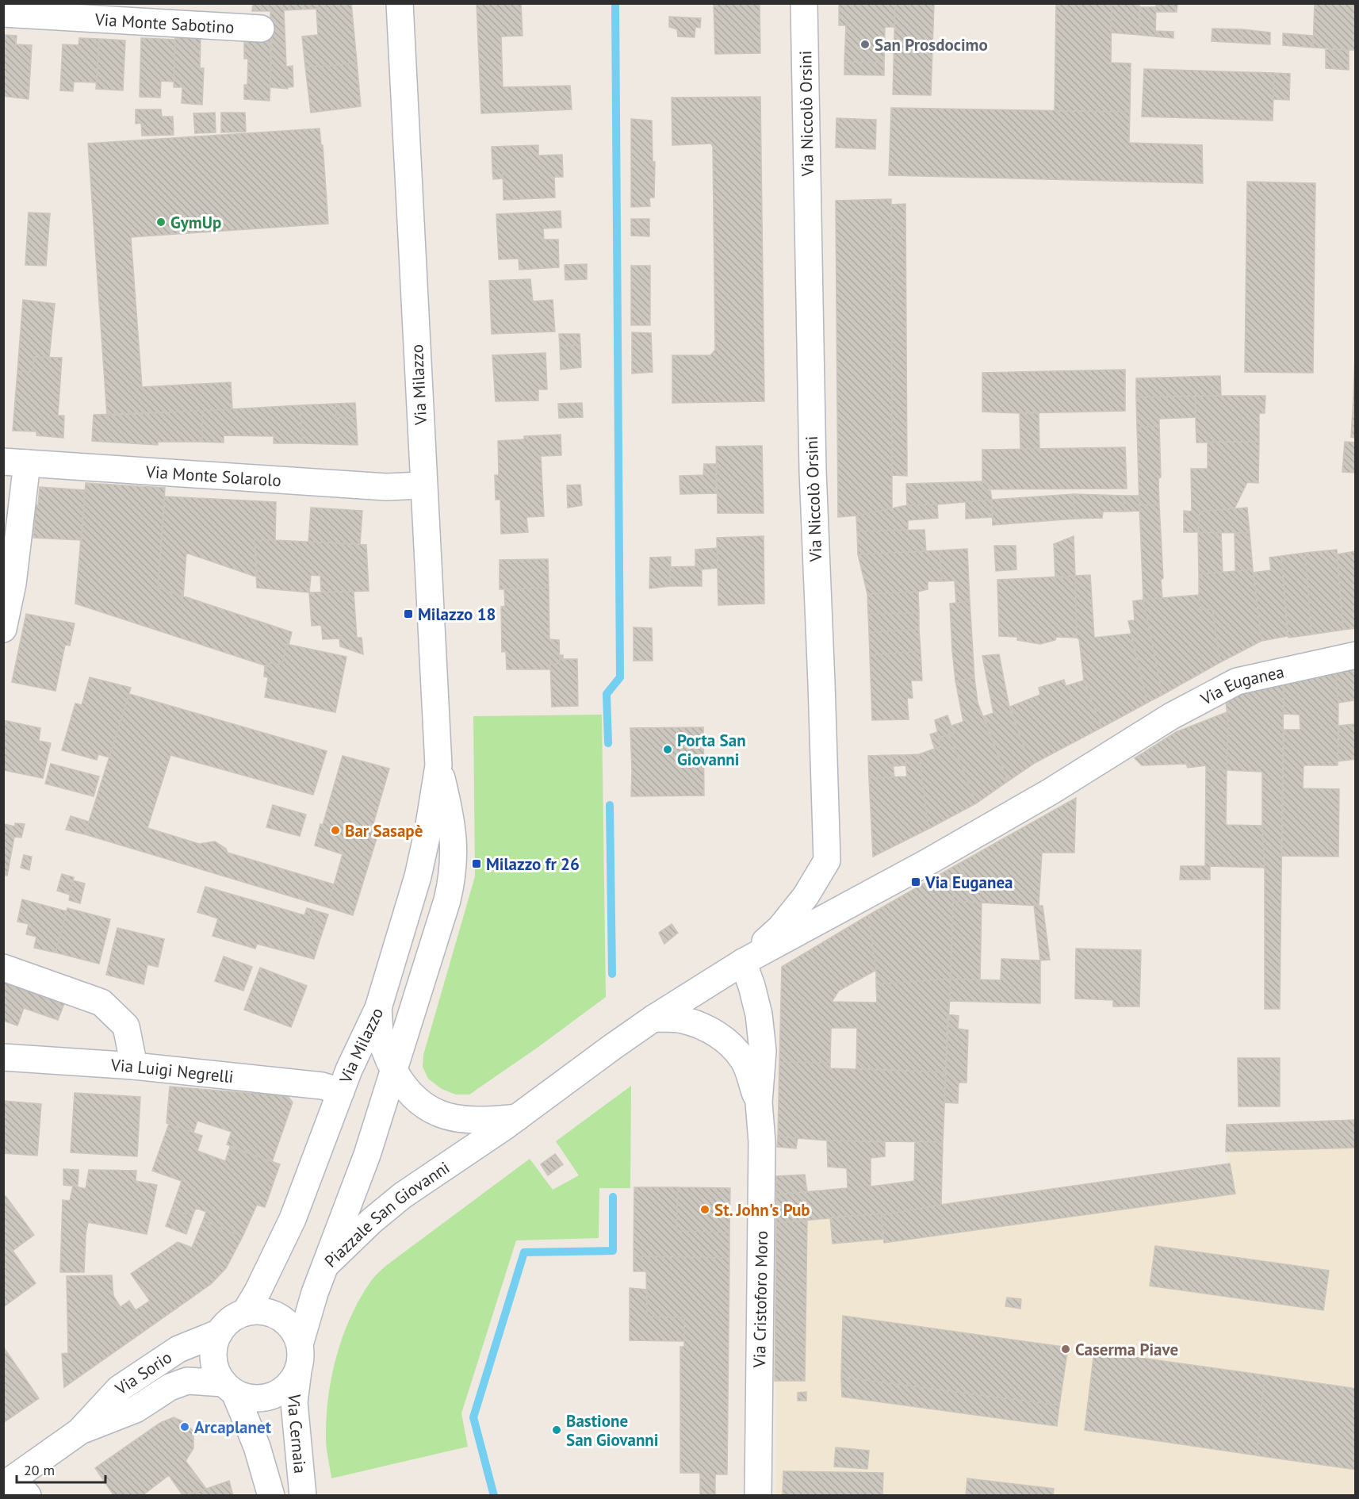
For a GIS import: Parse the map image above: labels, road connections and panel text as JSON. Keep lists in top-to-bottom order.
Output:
{
  "streets": {
    "street": [
      "Via Monte Sabotino",
      "Via Niccolò Orsini",
      "Via Milazzo",
      "Via Monte Solarolo",
      "Via Euganea",
      "Via Luigi Negrelli",
      "Piazzale San Giovanni",
      "Via Cristoforo Moro",
      "Via Sorio",
      "Via Cernaia"
    ]
  },
  "crossings": [
    ["Via Niccolò Orsini", "Via Euganea"],
    ["Via Niccolò Orsini", "Piazzale San Giovanni"],
    ["Via Niccolò Orsini", "Via Cristoforo Moro"],
    ["Via Milazzo", "Via Monte Solarolo"],
    ["Via Milazzo", "Via Luigi Negrelli"],
    ["Via Milazzo", "Piazzale San Giovanni"],
    ["Via Milazzo", "Via Sorio"],
    ["Via Milazzo", "Via Cernaia"],
    ["Via Euganea", "Piazzale San Giovanni"],
    ["Via Euganea", "Via Cristoforo Moro"],
    ["Piazzale San Giovanni", "Via Cristoforo Moro"],
    ["Piazzale San Giovanni", "Via Sorio"],
    ["Piazzale San Giovanni", "Via Cernaia"],
    ["Via Sorio", "Via Cernaia"]
  ],
  "places": {
    "other": [
      "San Prosdocimo",
      "GymUp",
      "Porta San Giovanni",
      "Bar Sasapè",
      "St. John's Pub",
      "Caserma Piave",
      "Arcaplanet",
      "Bastione San Giovanni"
    ],
    "transit": ["Milazzo 18", "Milazzo fr 26", "Via Euganea"]
  },
  "scale_bar": "20 m"
}
